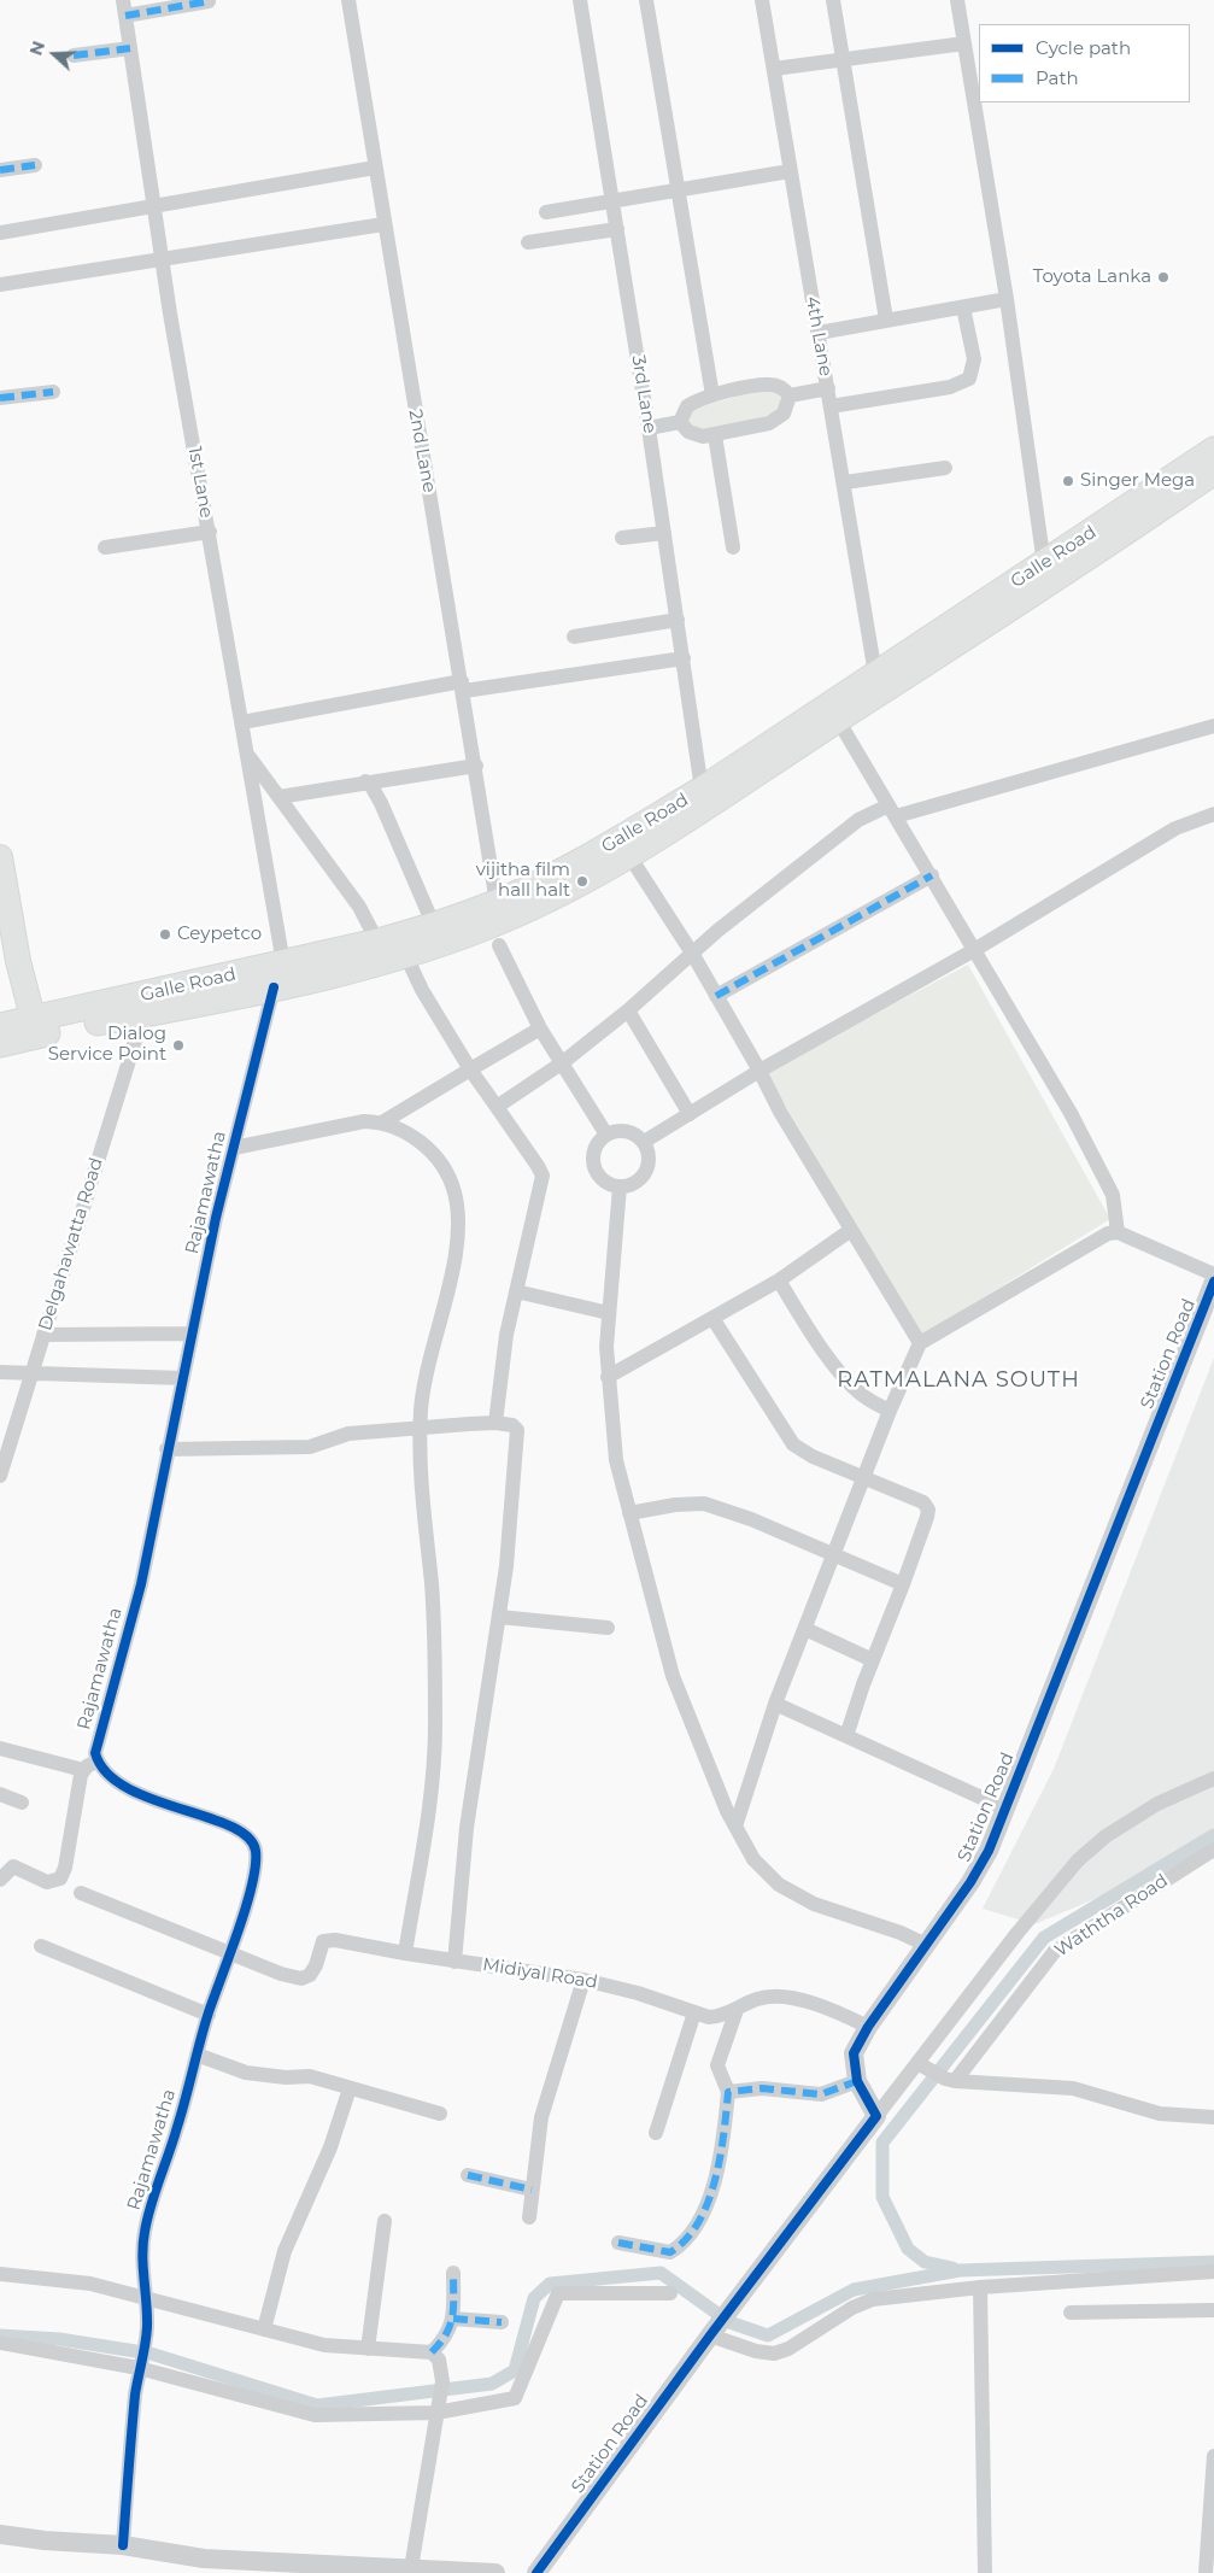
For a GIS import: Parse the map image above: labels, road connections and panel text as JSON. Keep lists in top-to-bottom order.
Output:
{
  "streets": {
    "highway": ["Galle Road"],
    "street": [
      "4th Lane",
      "3rd Lane",
      "2nd Lane",
      "1st Lane",
      "Rajamawatha",
      "Delgahawatta Road",
      "Station Road",
      "Waththa Road",
      "Midiyal Road"
    ]
  },
  "crossings": [
    ["4th Lane", "Galle Road"],
    ["3rd Lane", "Galle Road"],
    ["2nd Lane", "Galle Road"],
    ["1st Lane", "Galle Road"],
    ["Galle Road", "Rajamawatha"],
    ["Galle Road", "Delgahawatta Road"],
    ["Rajamawatha", "Midiyal Road"],
    ["Station Road", "Midiyal Road"]
  ],
  "districts": ["RATMALANA SOUTH"],
  "places": [
    "Toyota Lanka",
    "Singer Mega",
    "vijitha film hall halt",
    "Ceypetco",
    "Dialog Service Point"
  ],
  "legend": ["Cycle path", "Path"],
  "north": "left"
}
